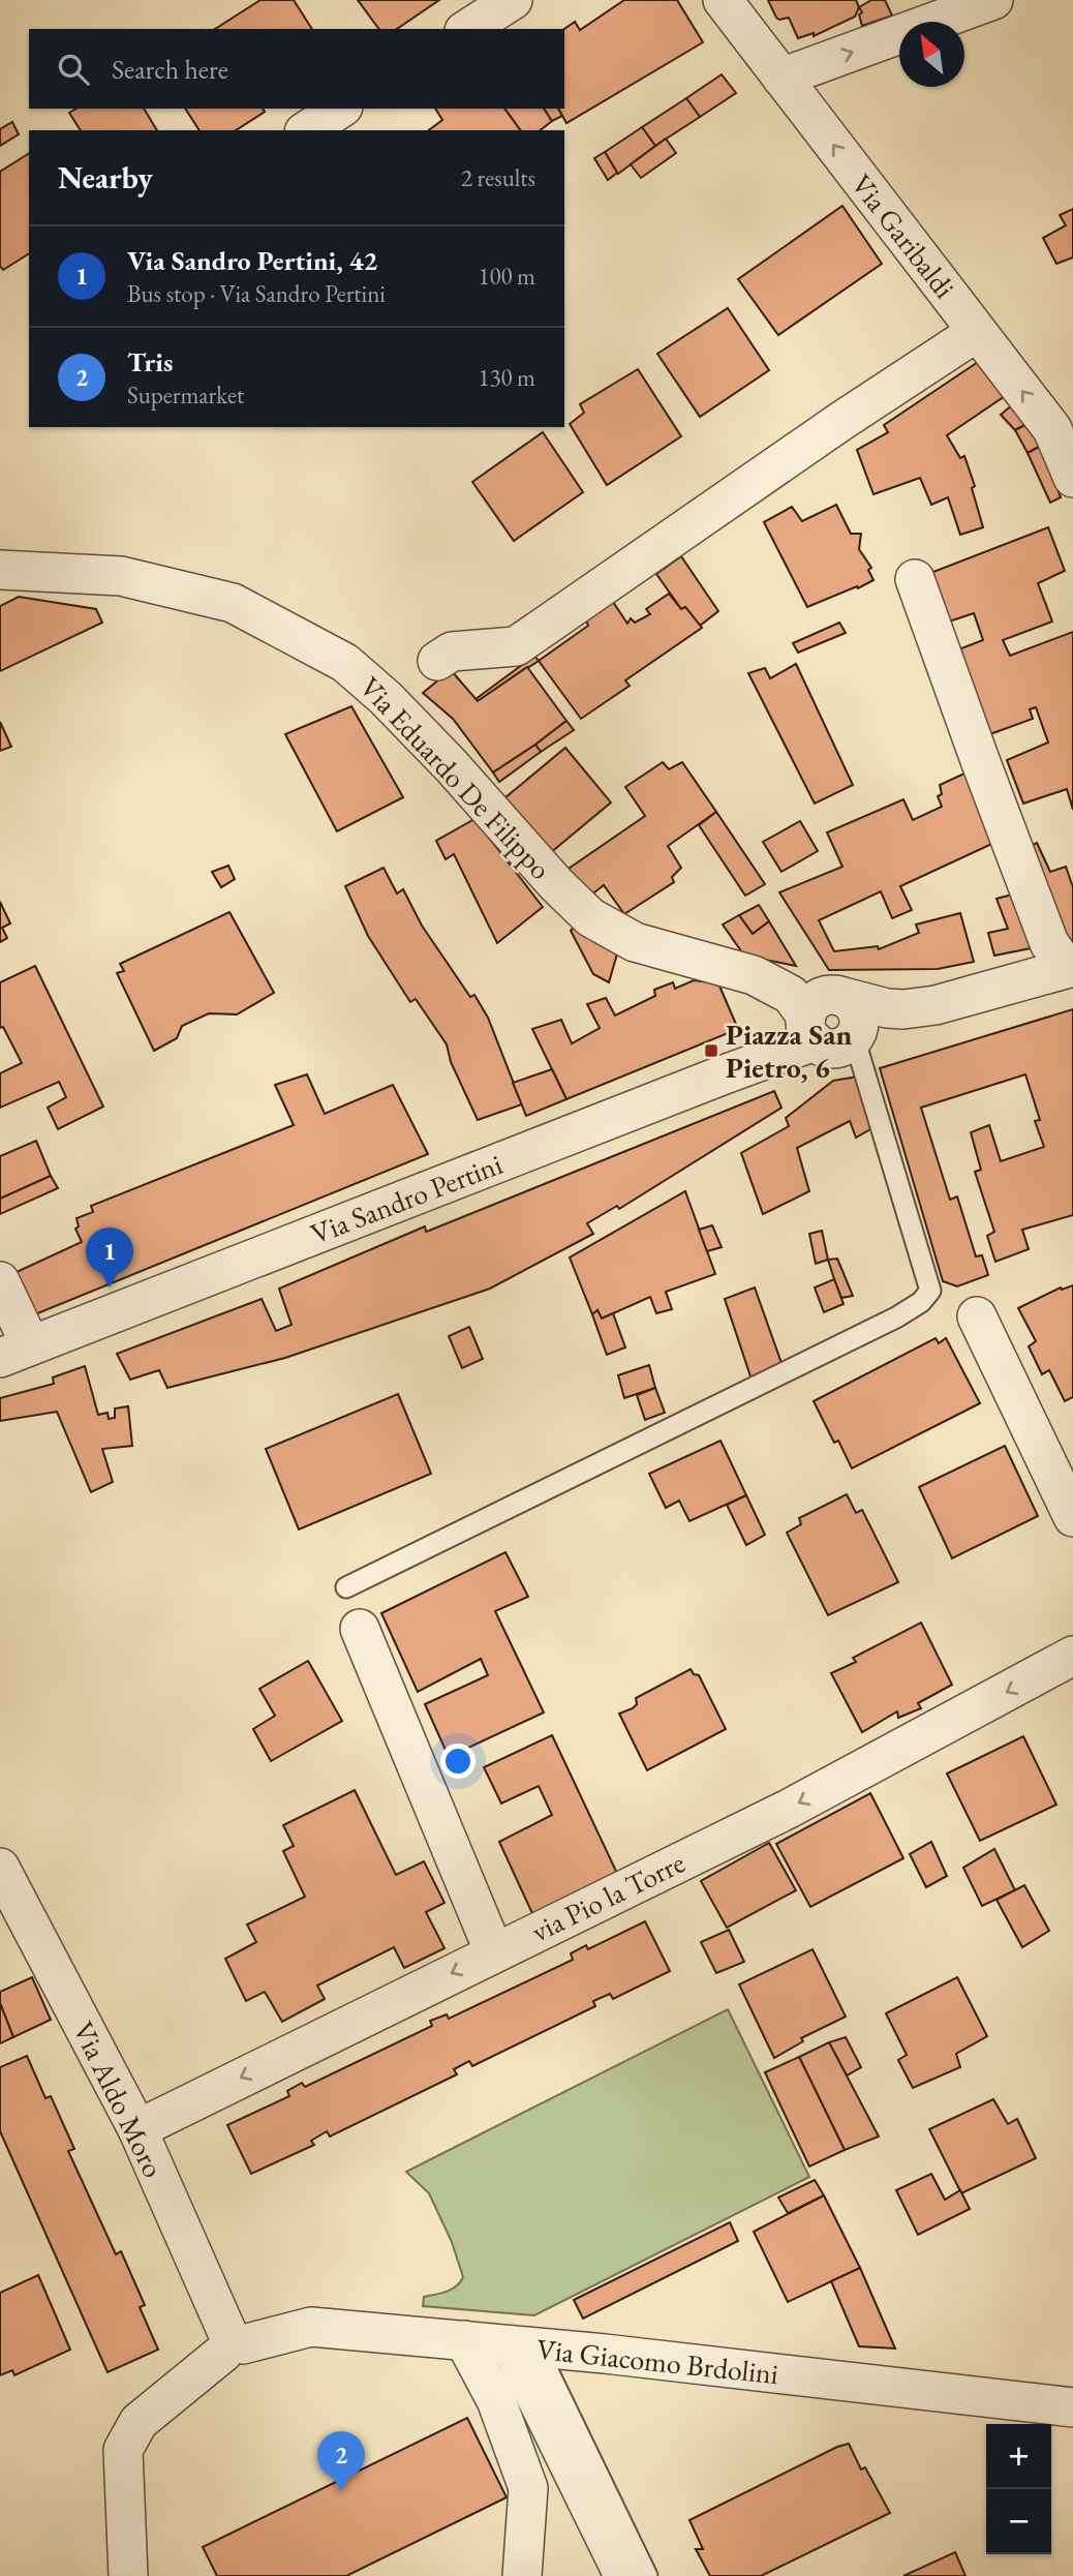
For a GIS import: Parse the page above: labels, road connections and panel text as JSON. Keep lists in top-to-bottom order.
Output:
{
  "streets": {
    "street": [
      "Via Garibaldi",
      "Via Eduardo De Filippo",
      "Via Sandro Pertini",
      "via Pio la Torre",
      "Via Aldo Moro",
      "Via Giacomo Brdolini"
    ]
  },
  "crossings": [
    ["Via Eduardo De Filippo", "Via Sandro Pertini"],
    ["via Pio la Torre", "Via Aldo Moro"],
    ["Via Aldo Moro", "Via Giacomo Brdolini"]
  ],
  "one_way": ["Via Garibaldi", "via Pio la Torre"],
  "places": {
    "transit": ["Piazza San Pietro, 6"]
  },
  "north": "top left",
  "page": {
    "search": "Search here",
    "heading": ["Nearby", "2 results"],
    "list": [
      {
        "mark": "1",
        "name": "Via Sandro Pertini, 42",
        "note": "Bus stop · Via Sandro Pertini",
        "value": "100 m"
      },
      {
        "mark": "2",
        "name": "Tris",
        "note": "Supermarket",
        "value": "130 m"
      }
    ],
    "pins": ["1", "2"],
    "map_buttons": ["+", "−"]
  }
}
